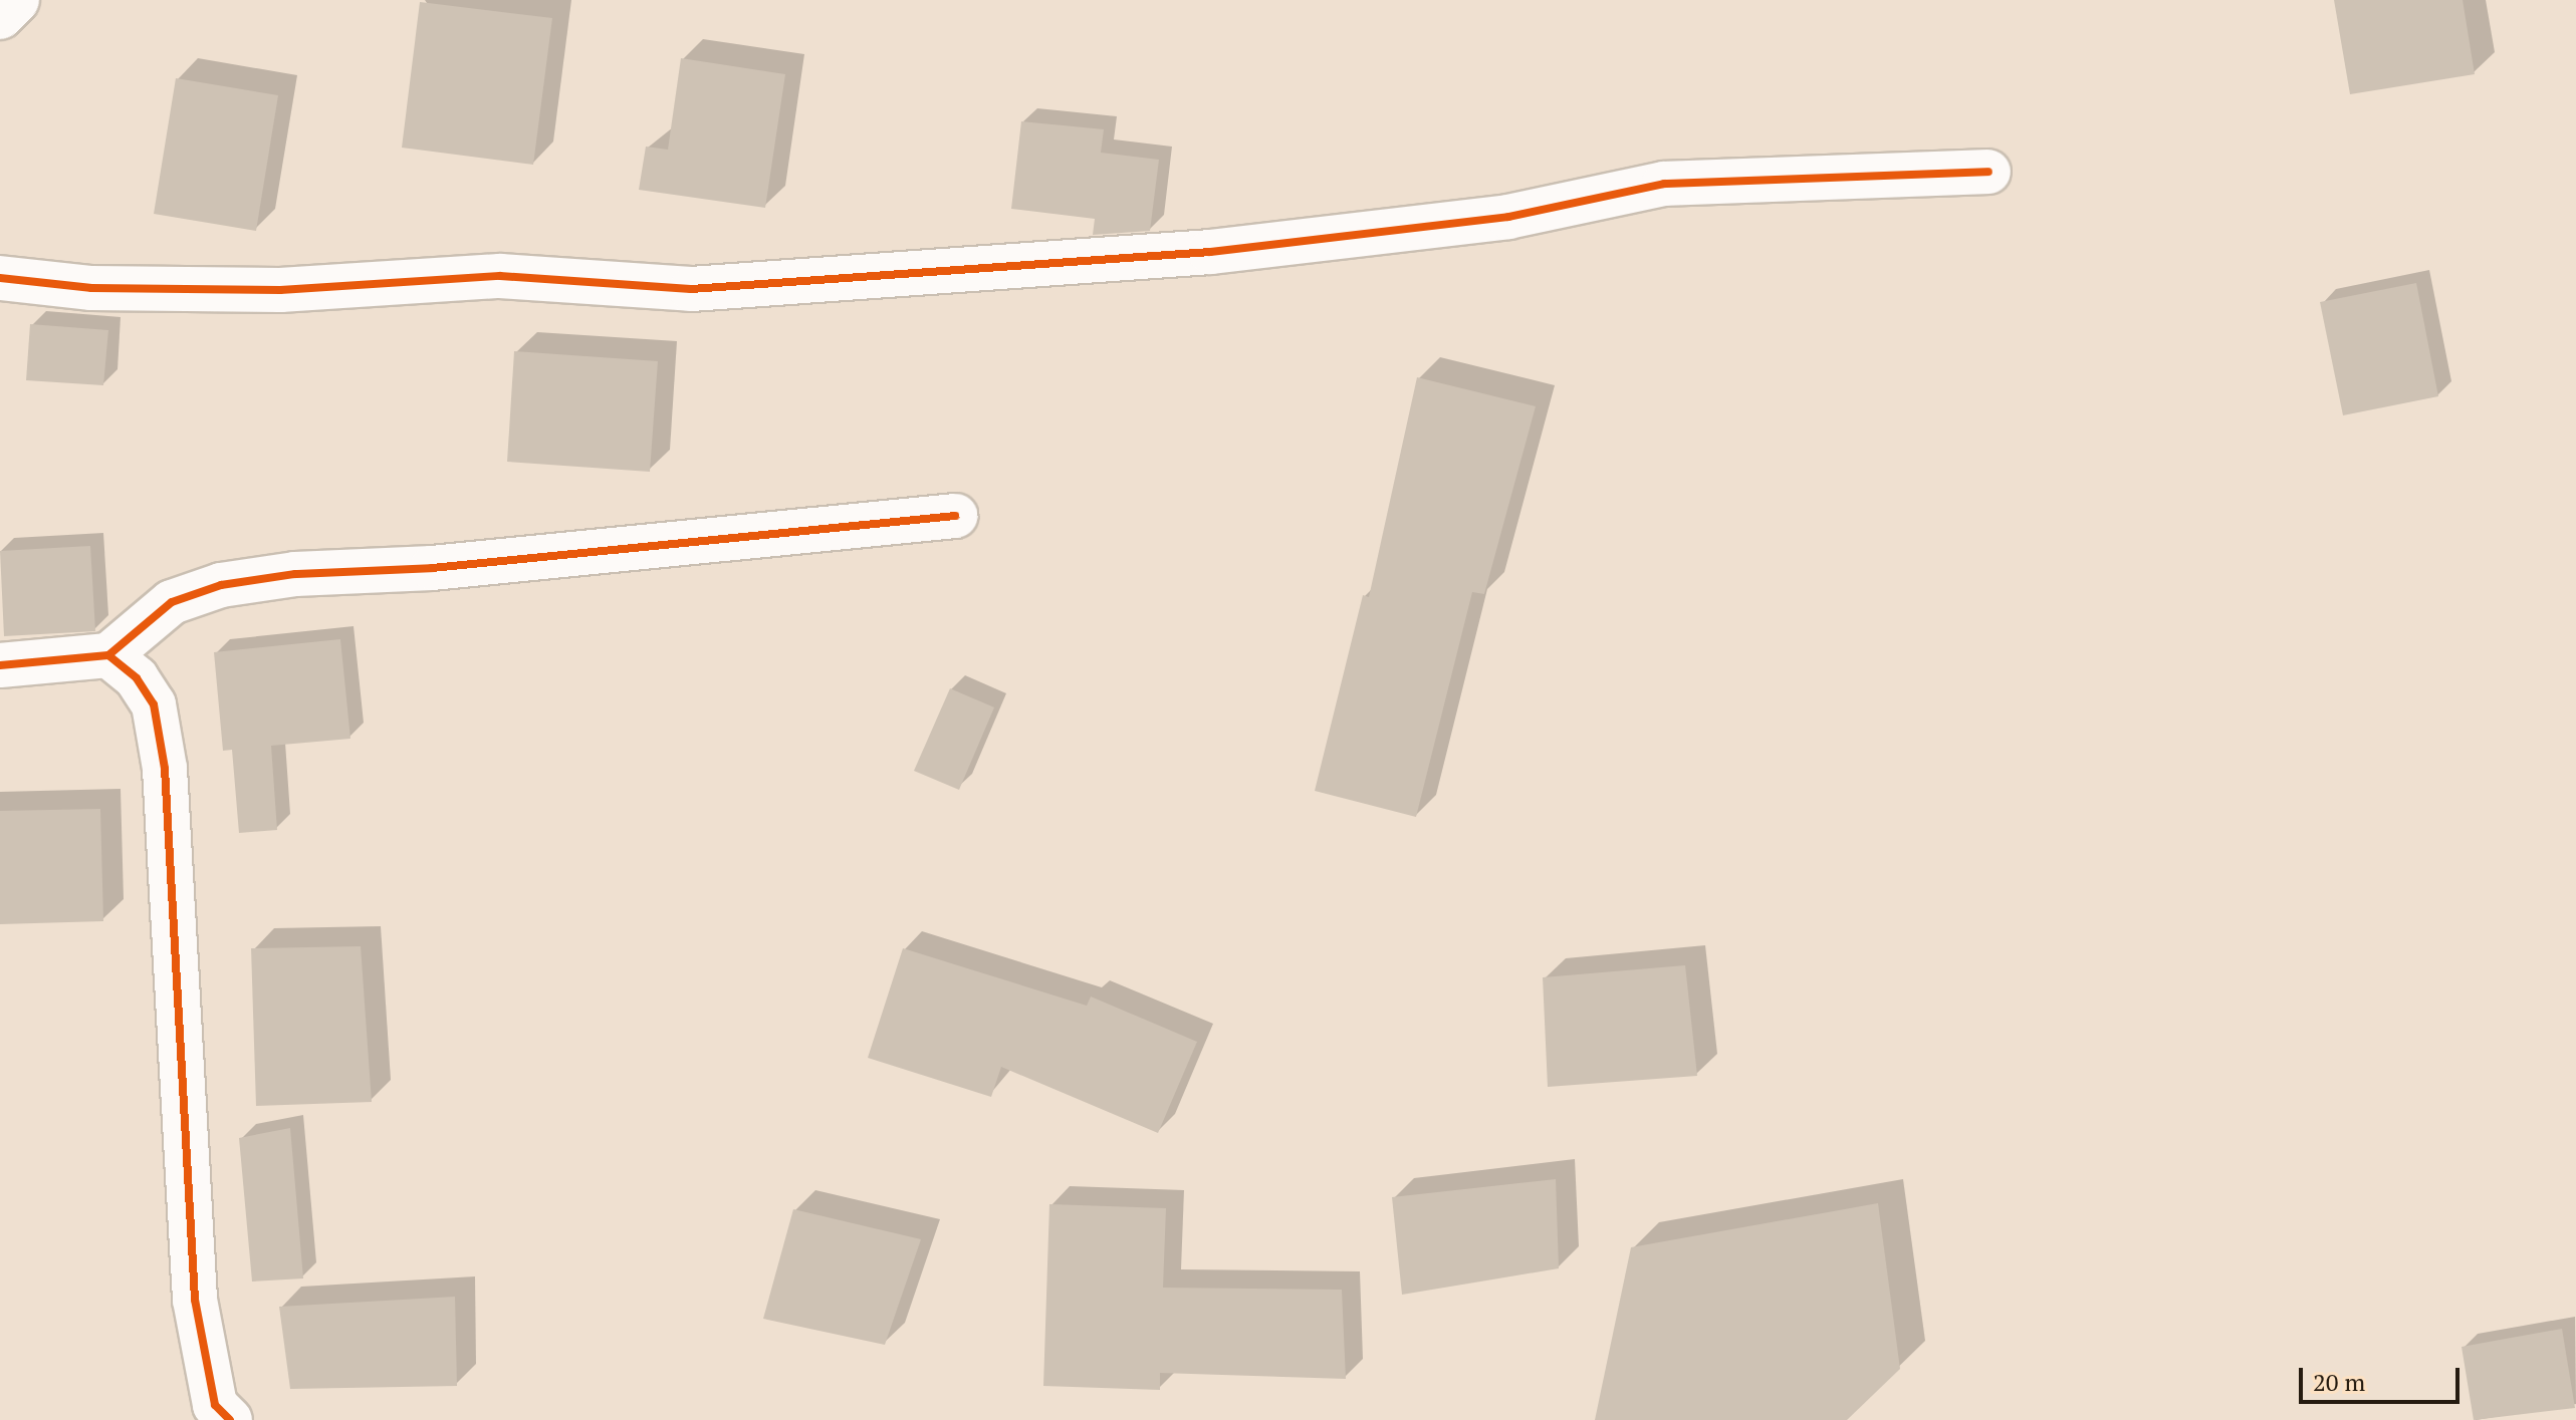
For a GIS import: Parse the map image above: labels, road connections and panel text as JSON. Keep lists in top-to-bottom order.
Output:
{
  "scale_bar": "20 m"
}
